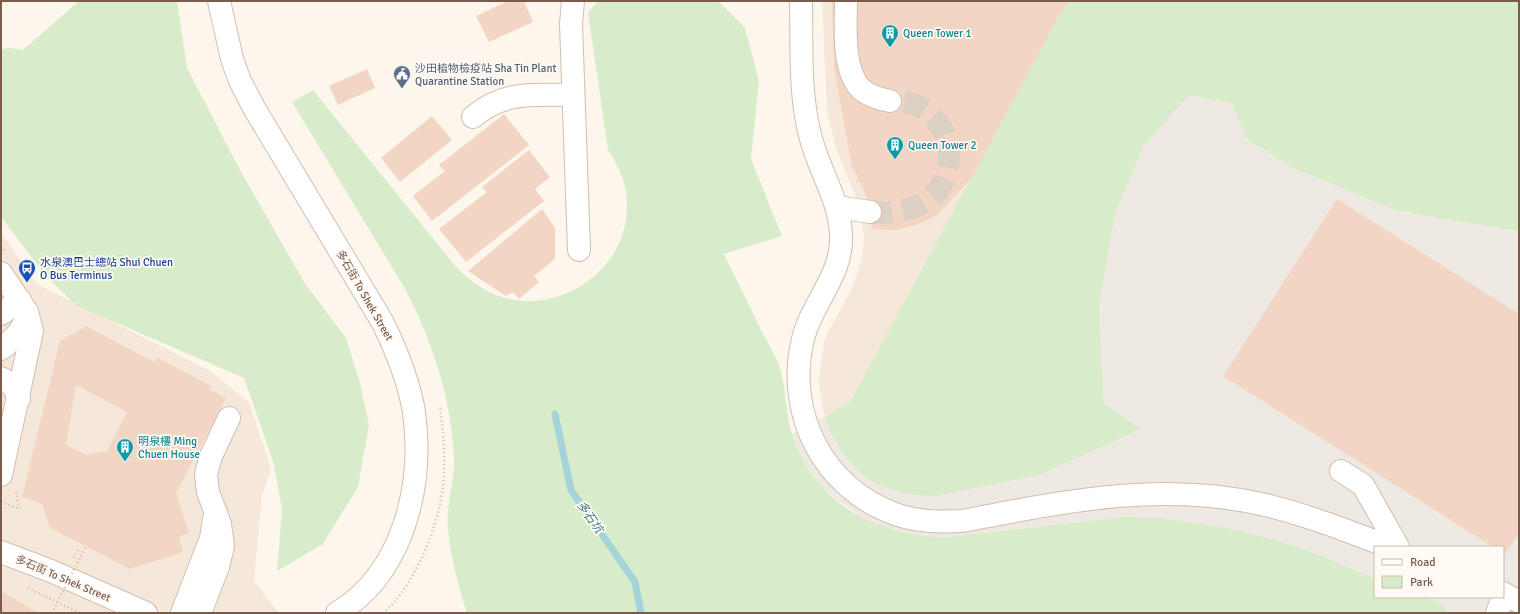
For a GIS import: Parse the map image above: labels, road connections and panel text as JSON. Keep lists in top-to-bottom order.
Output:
{
  "streets": {
    "street": ["多石街 To Shek Street"]
  },
  "water": ["多石坑"],
  "places": {
    "building": ["Queen Tower 1", "Queen Tower 2", "明泉樓 Ming Chuen House"],
    "public building": ["沙田植物檢疫站 Sha Tin Plant Quarantine Station"],
    "bus stop": ["水泉澳巴士總站 Shui Chuen O Bus Terminus"]
  },
  "legend": ["Road", "Park"]
}
